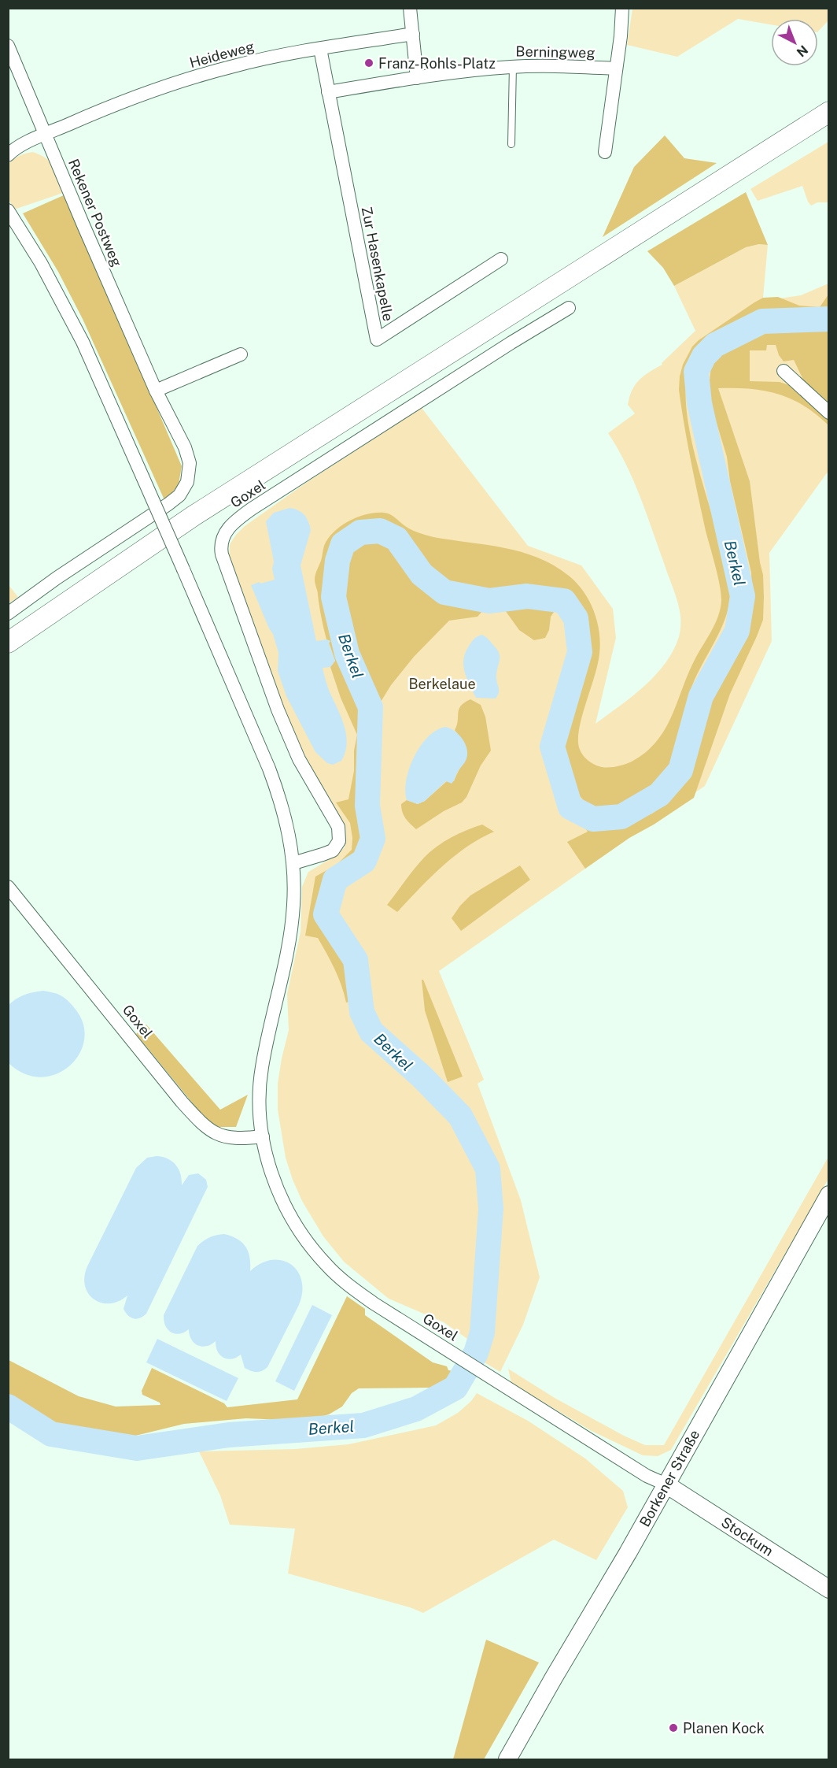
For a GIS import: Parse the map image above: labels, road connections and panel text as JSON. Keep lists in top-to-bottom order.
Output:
{
  "streets": {
    "street": [
      "Berningweg",
      "Heideweg",
      "Rekener Postweg",
      "Zur Hasenkapelle",
      "Goxel",
      "Borkener Straße",
      "Stockum"
    ]
  },
  "crossings": [
    ["Berningweg", "Zur Hasenkapelle"],
    ["Heideweg", "Rekener Postweg"],
    ["Heideweg", "Zur Hasenkapelle"],
    ["Goxel", "Borkener Straße"],
    ["Goxel", "Stockum"],
    ["Borkener Straße", "Stockum"]
  ],
  "water": ["Berkel"],
  "parks": ["Berkelaue"],
  "places": ["Franz-Rohls-Platz", "Planen Kock"],
  "north": "bottom right"
}
